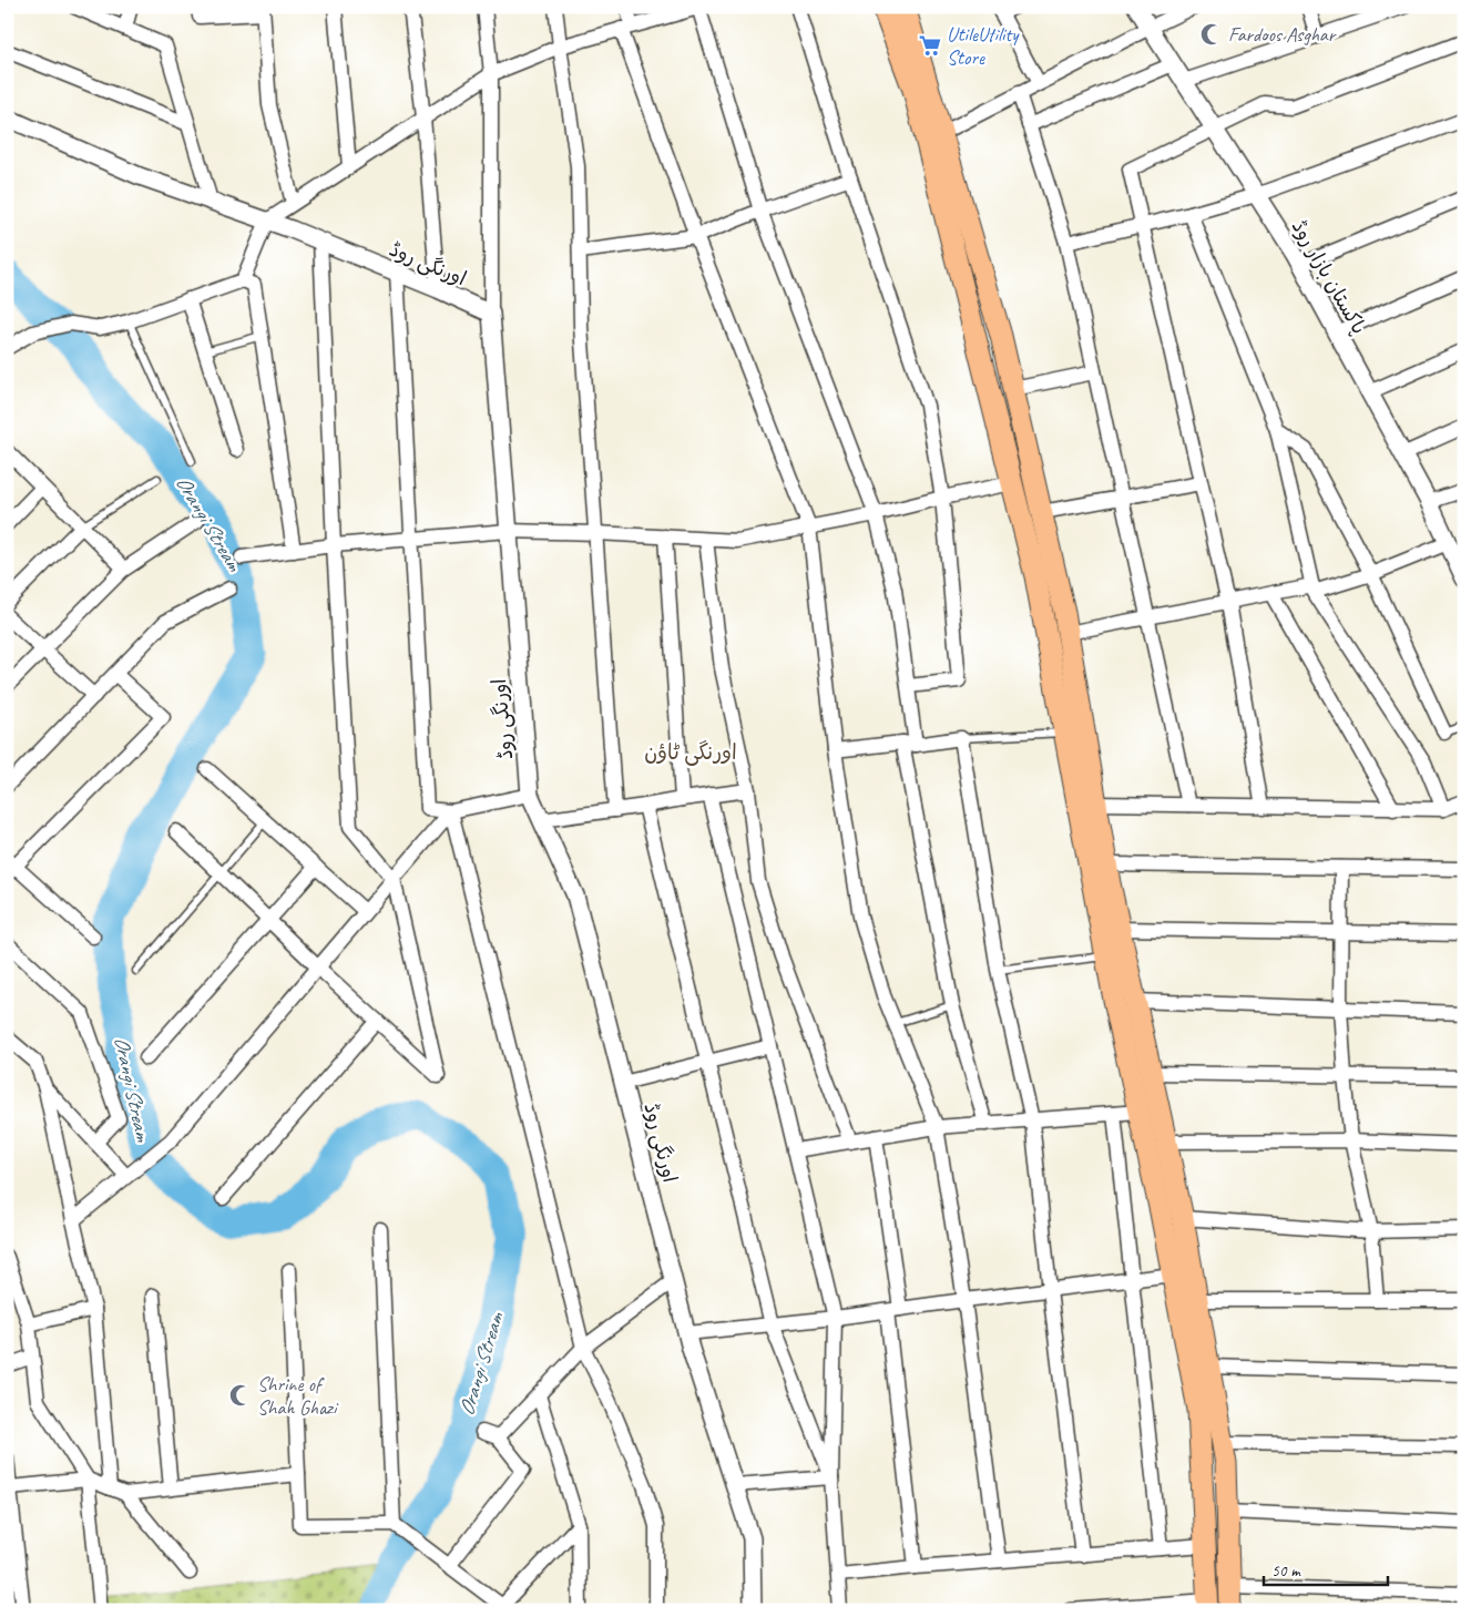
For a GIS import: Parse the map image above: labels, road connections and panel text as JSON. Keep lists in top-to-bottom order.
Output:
{
  "streets": {
    "street": ["اورنگی روڈ", "پاکستان بازار روڈ"]
  },
  "districts": ["اورنگی ٹاؤن"],
  "water": ["Orangi Stream"],
  "places": {
    "mosque": ["Fardoos Asghar", "Shrine of Shah Ghazi"],
    "supermarket": ["UtileUtility Store"]
  },
  "scale_bar": "50 m"
}
